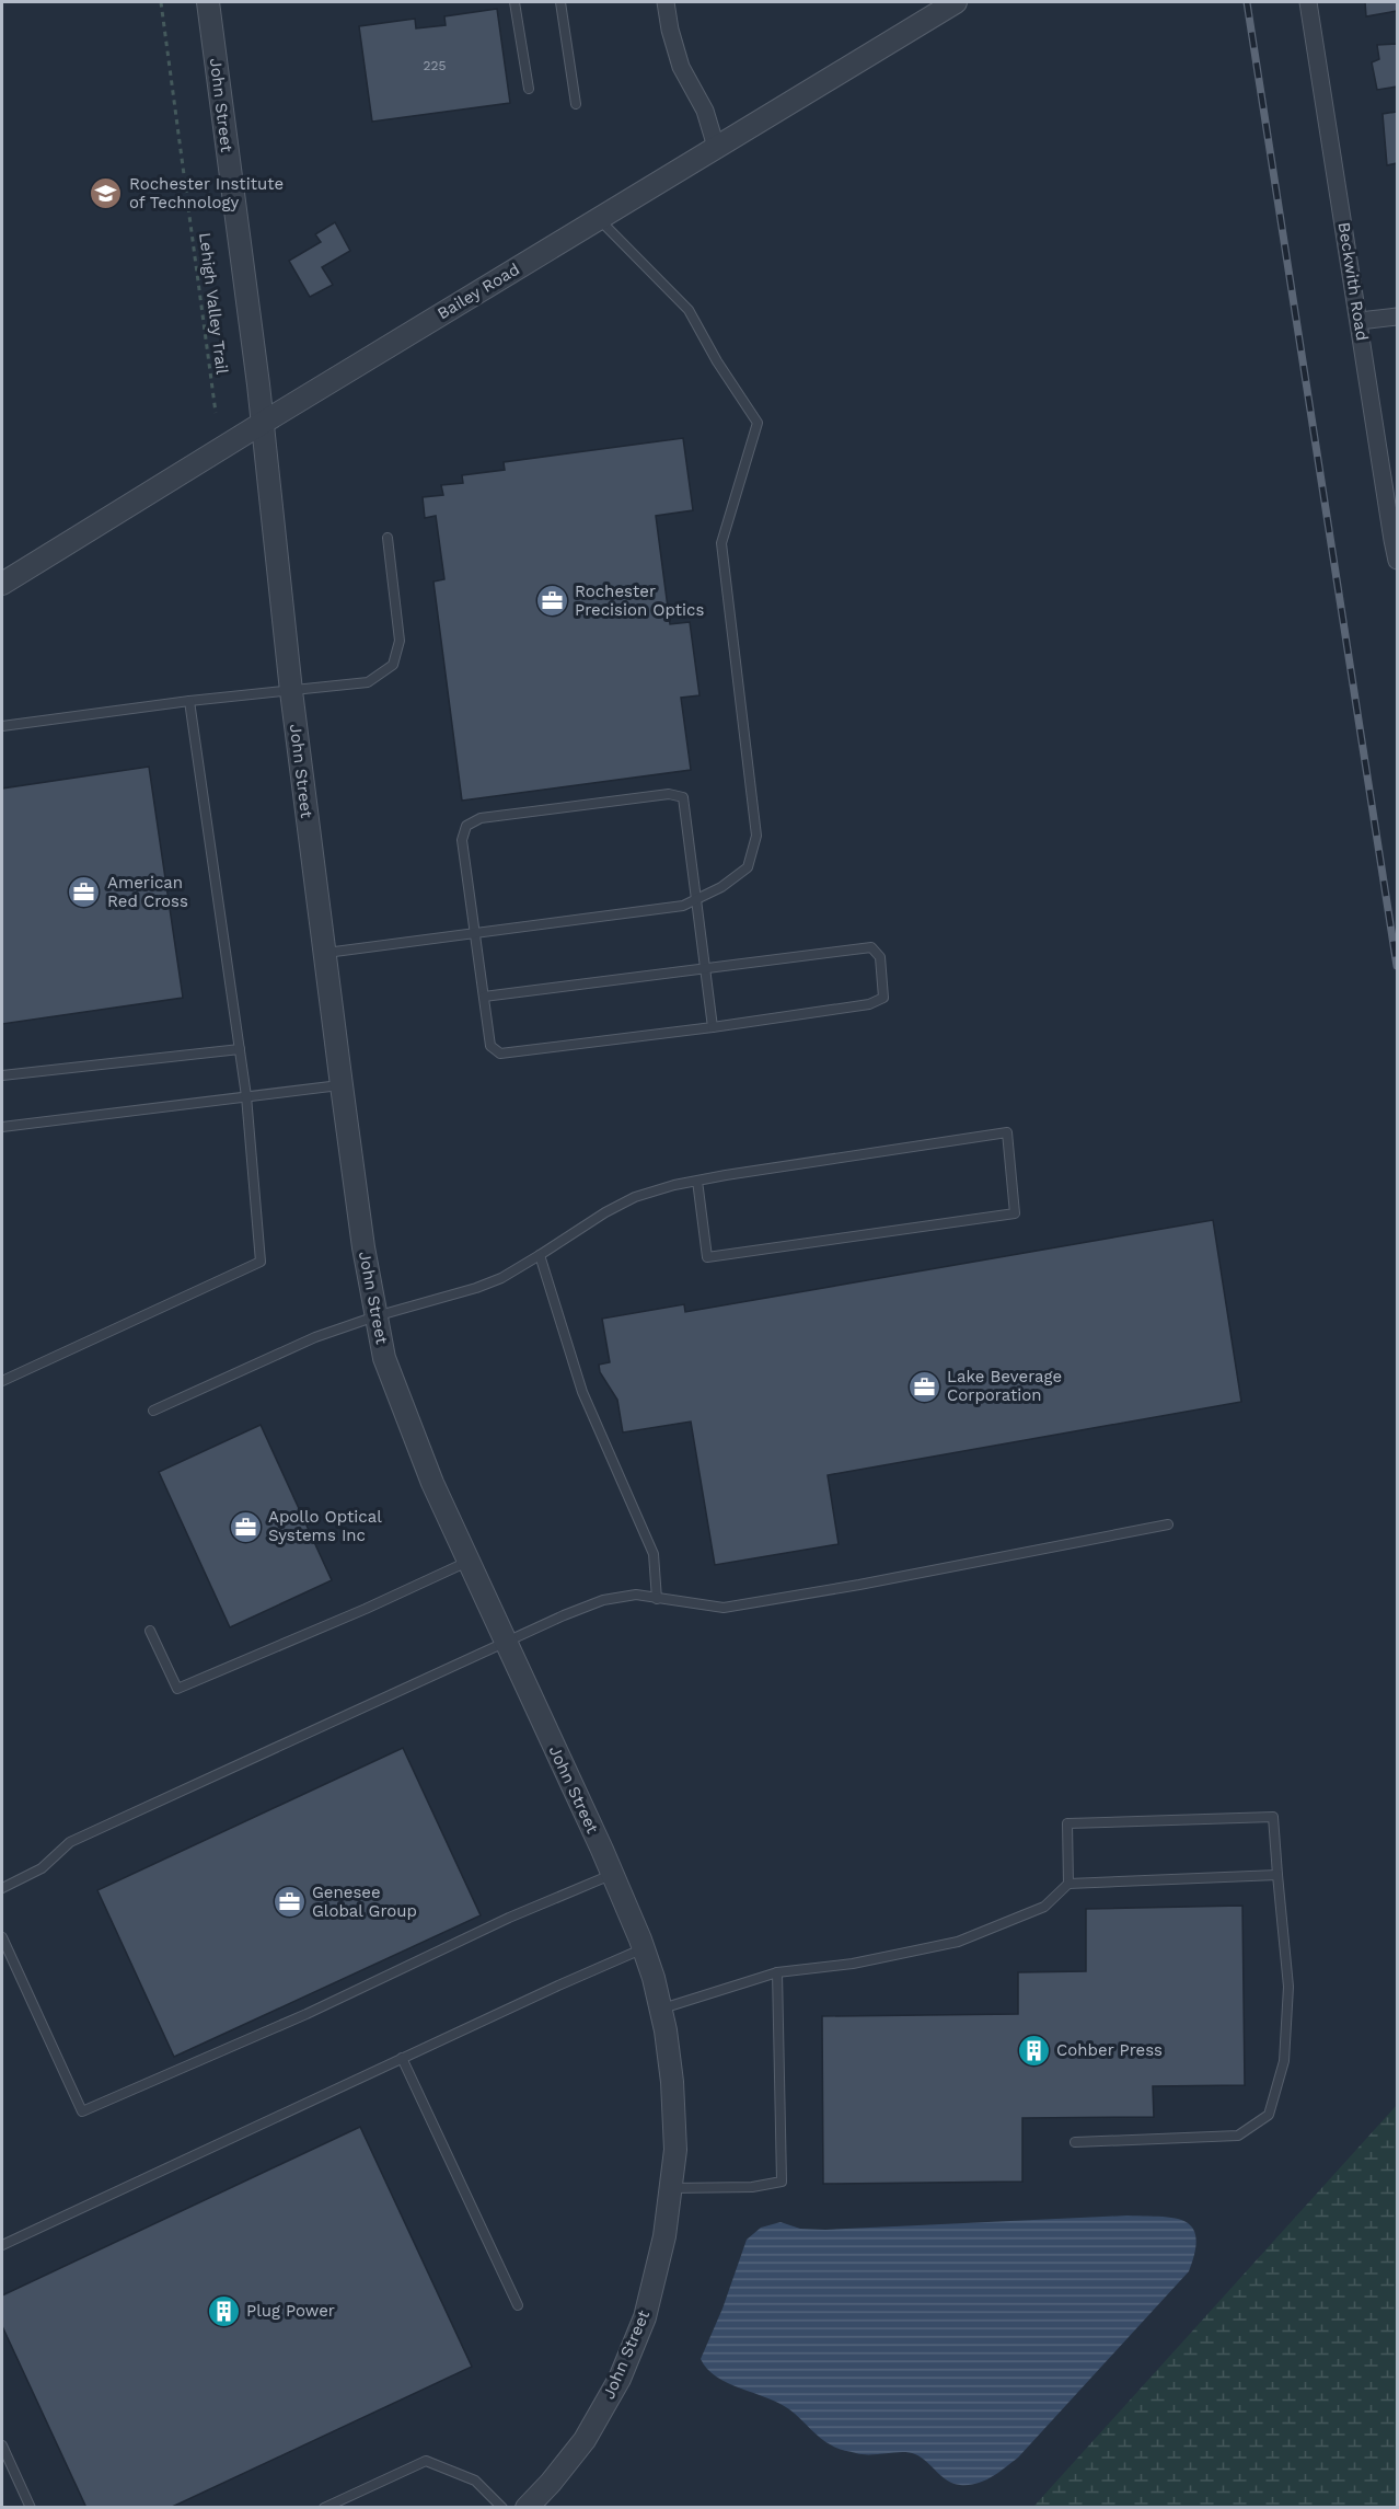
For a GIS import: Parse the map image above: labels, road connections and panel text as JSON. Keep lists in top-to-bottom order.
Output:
{
  "streets": {
    "street": ["John Street", "Beckwith Road", "Bailey Road"],
    "path": ["Lehigh Valley Trail"]
  },
  "crossings": [
    ["John Street", "Bailey Road"]
  ],
  "places": {
    "school or university": ["Rochester Institute of Technology"],
    "office": [
      "Rochester Precision Optics",
      "American Red Cross",
      "Lake Beverage Corporation",
      "Apollo Optical Systems Inc",
      "Genesee Global Group"
    ],
    "building": ["Cohber Press", "Plug Power"]
  },
  "house_numbers": ["225"]
}
